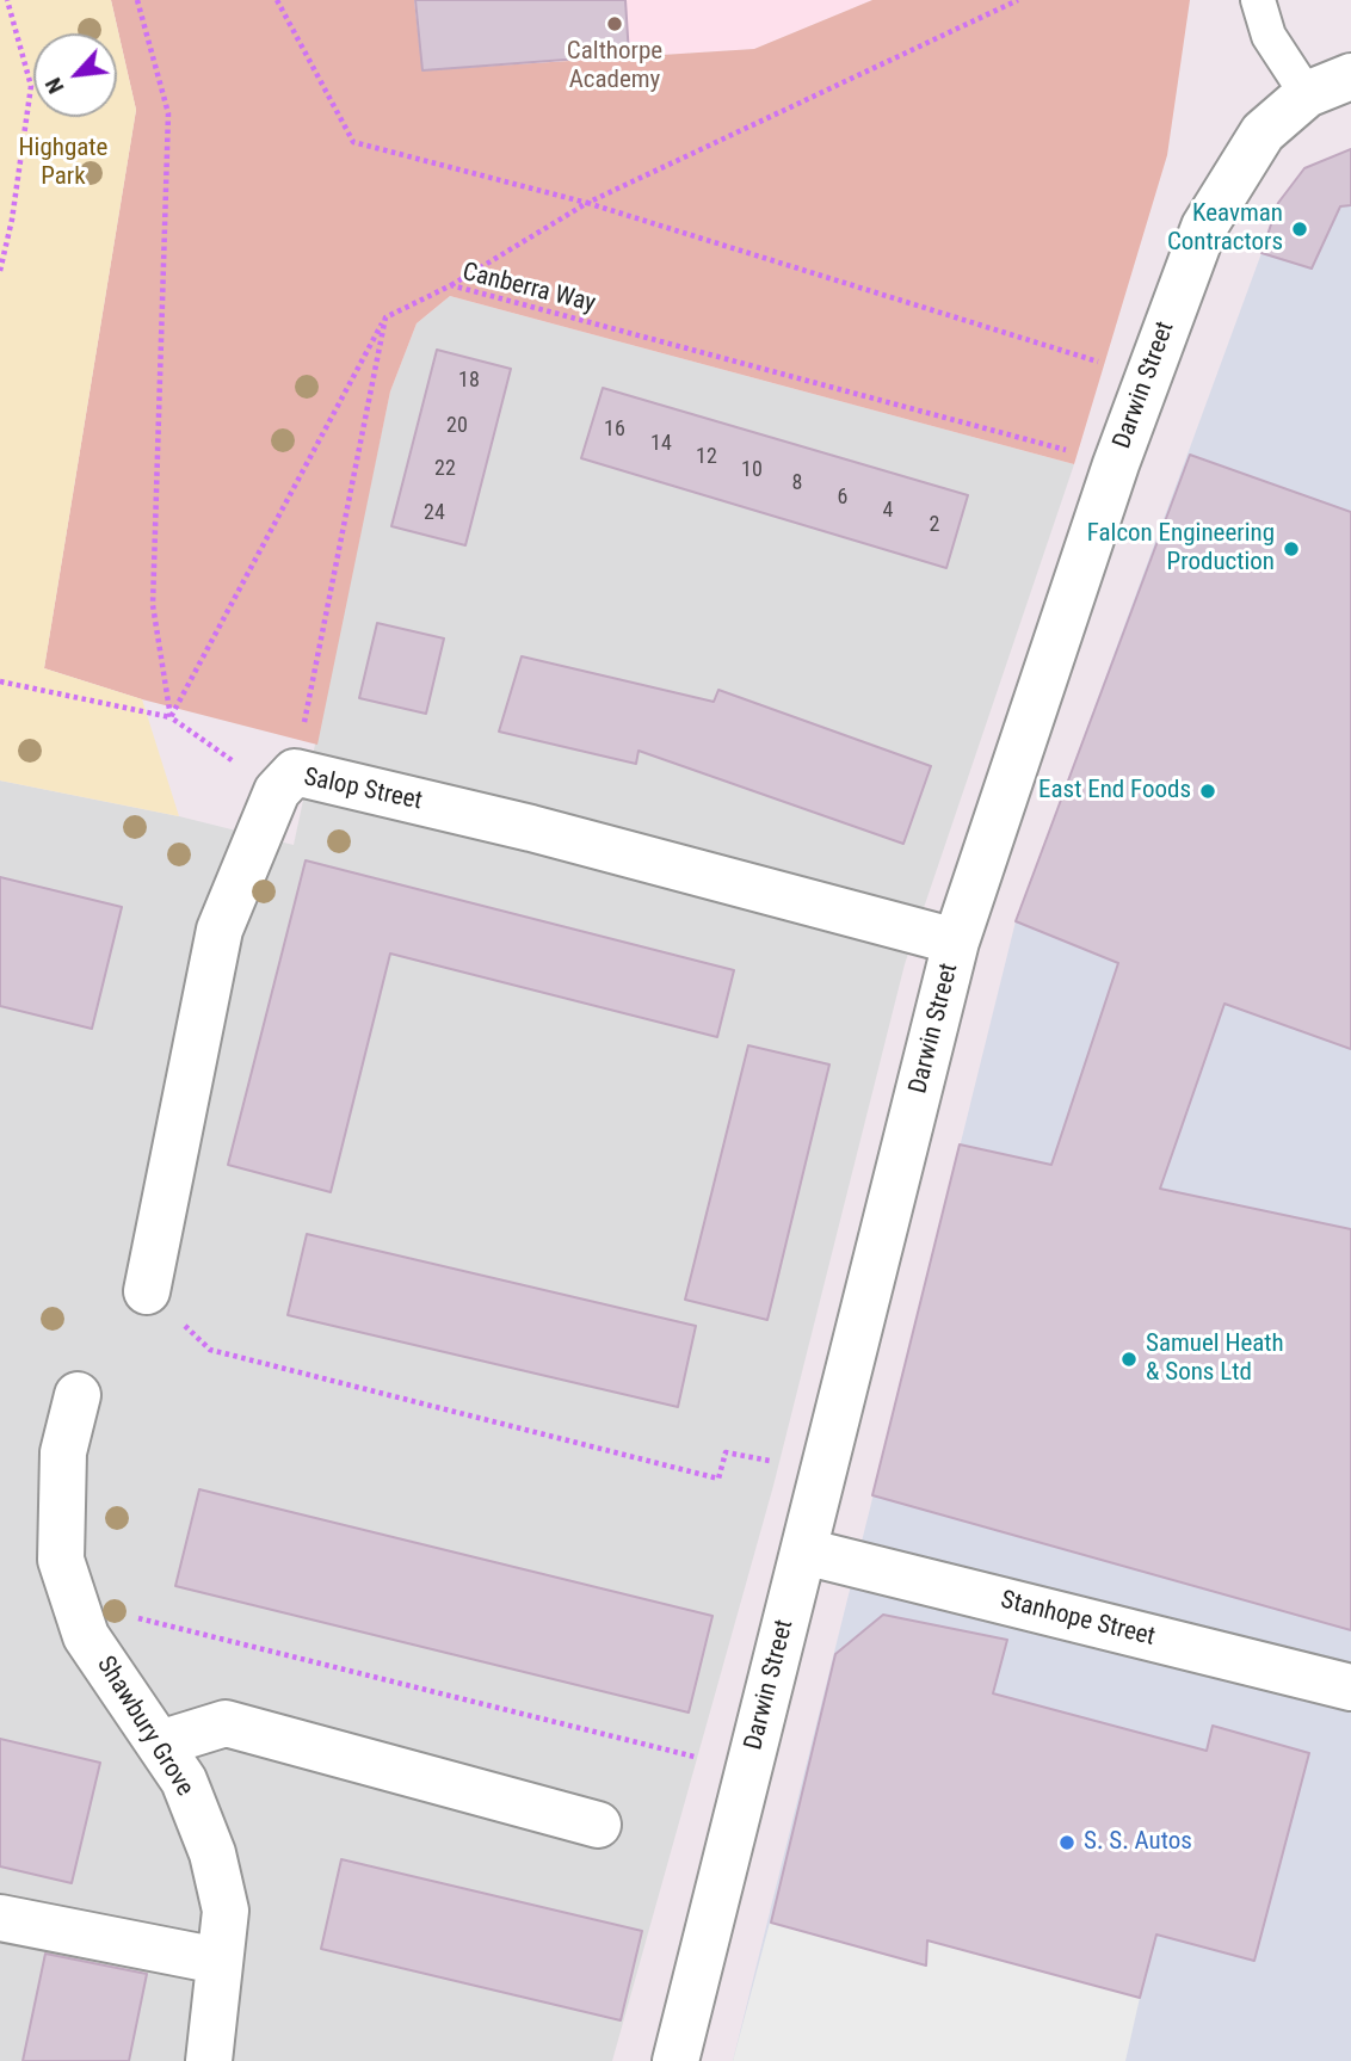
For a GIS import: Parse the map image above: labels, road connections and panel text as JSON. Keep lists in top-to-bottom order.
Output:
{
  "streets": {
    "street": [
      "Darwin Street",
      "Salop Street",
      "Stanhope Street",
      "Shawbury Grove"
    ],
    "path": ["Canberra Way"]
  },
  "crossings": [
    ["Canberra Way", "Darwin Street"],
    ["Darwin Street", "Salop Street"],
    ["Darwin Street", "Stanhope Street"]
  ],
  "parks": ["Highgate Park"],
  "places": [
    "Calthorpe Academy",
    "Keavman Contractors",
    "Falcon Engineering Production",
    "East End Foods",
    "Samuel Heath & Sons Ltd",
    "S. S. Autos"
  ],
  "house_numbers": [
    "18",
    "20",
    "16",
    "14",
    "12",
    "22",
    "10",
    "8",
    "6",
    "4",
    "24",
    "2"
  ],
  "north": "bottom left"
}
